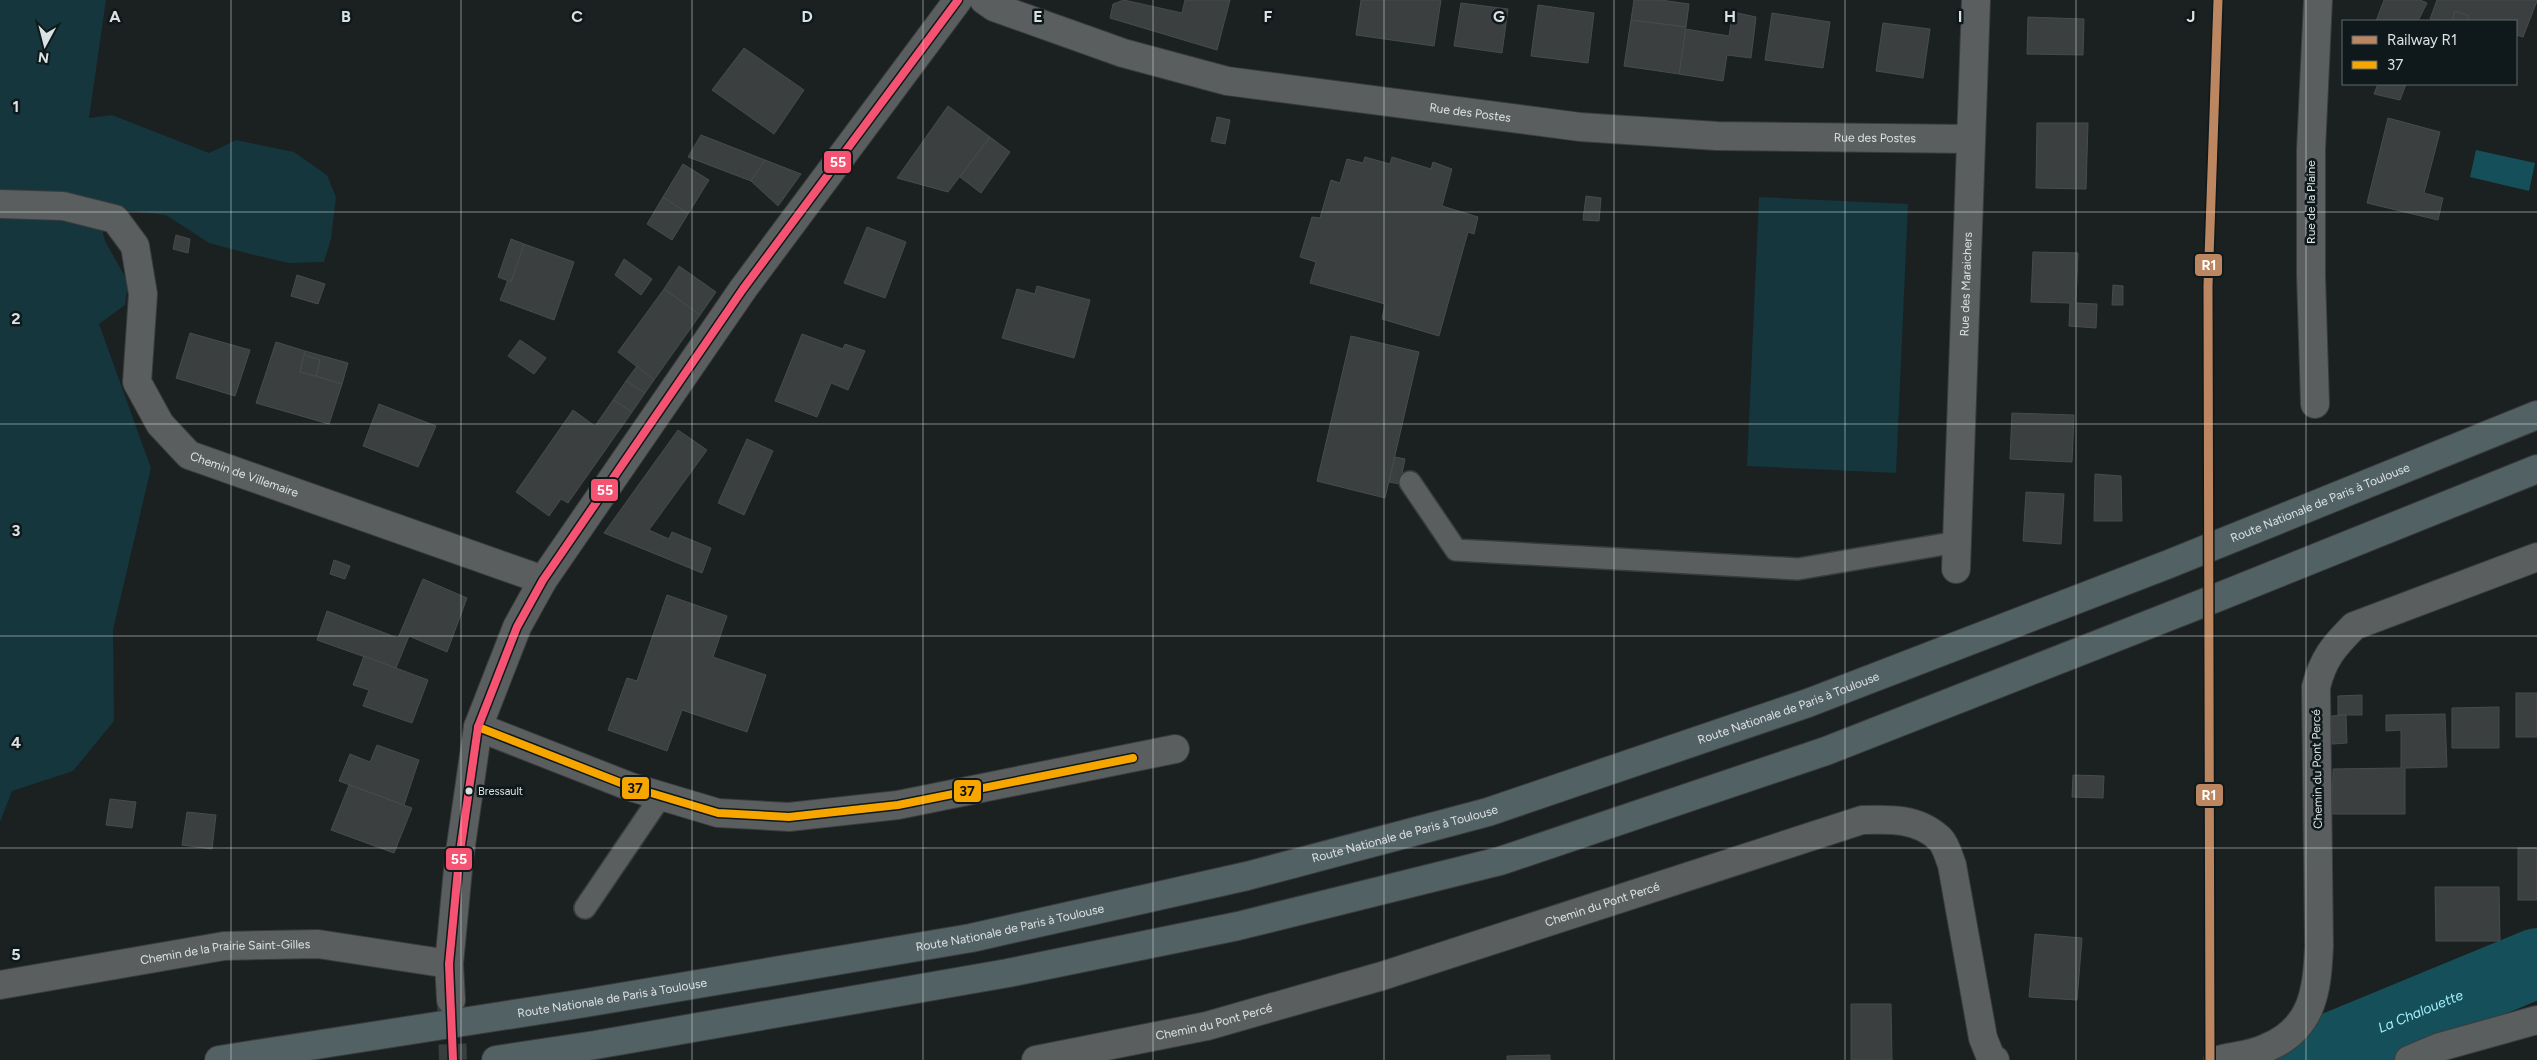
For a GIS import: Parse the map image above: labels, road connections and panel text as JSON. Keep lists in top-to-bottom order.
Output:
{
  "streets": {
    "main road": ["Route Nationale de Paris à Toulouse"],
    "street": [
      "Rue des Postes",
      "Rue de la Plaine",
      "Rue des Maraichers",
      "Chemin de Villemaire",
      "Chemin du Pont Percé",
      "Chemin de la Prairie Saint-Gilles"
    ]
  },
  "crossings": [
    ["Rue des Postes", "Rue des Maraichers"]
  ],
  "water": ["La Chalouette"],
  "places": ["Bressault"],
  "lines": ["rail line R1", "transit line 55", "transit line 37"],
  "legend": ["Railway R1", "37"],
  "north": "bottom",
  "grid": {
    "columns": [
      "A",
      "B",
      "C",
      "D",
      "E",
      "F",
      "G",
      "H",
      "I",
      "J"
    ],
    "rows": [
      "1",
      "2",
      "3",
      "4",
      "5"
    ]
  }
}
